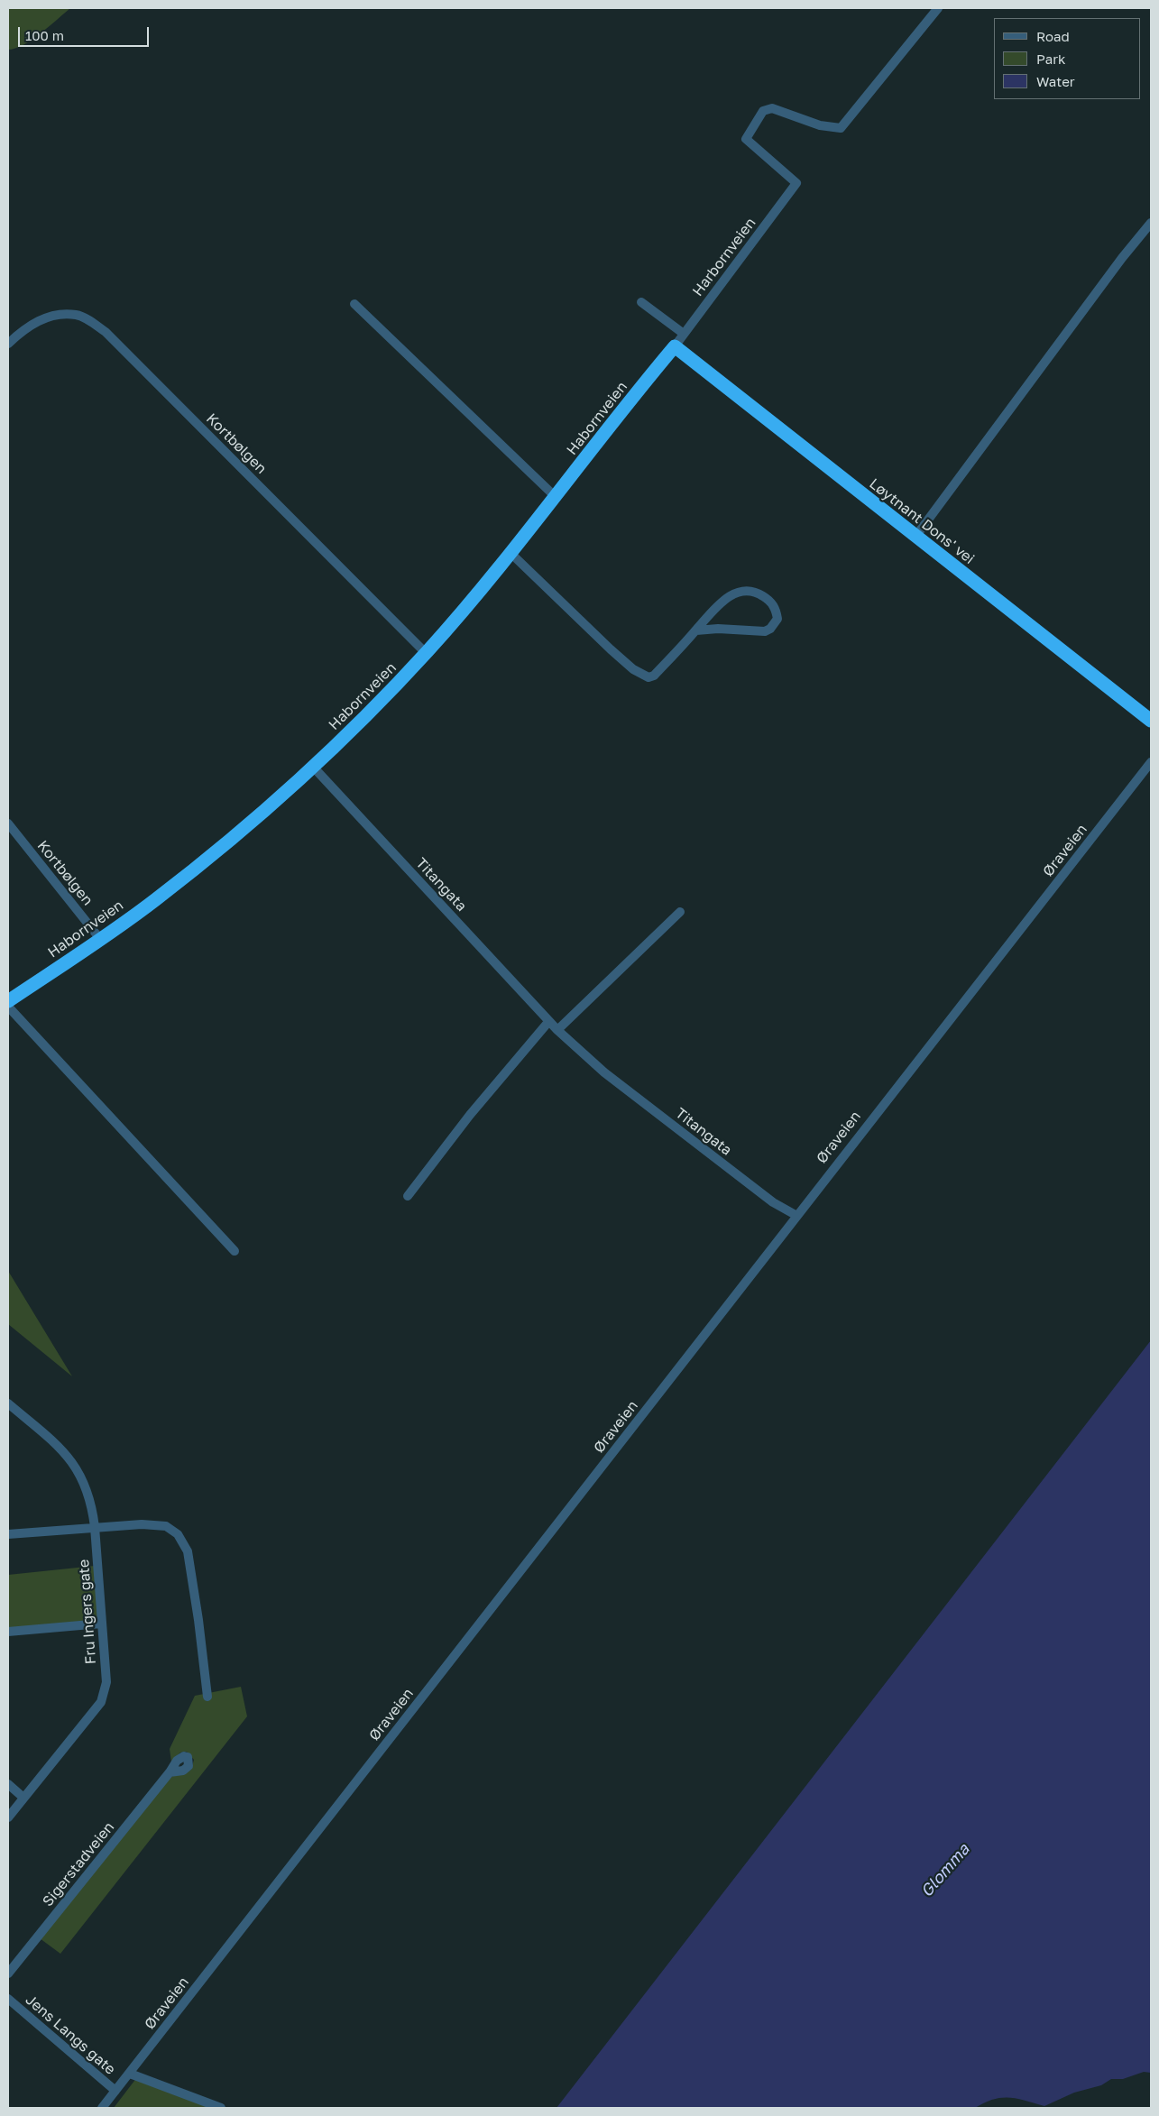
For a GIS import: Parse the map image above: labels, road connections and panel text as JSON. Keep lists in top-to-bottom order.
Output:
{
  "streets": {
    "highway": ["Habornveien", "Løytnant Dons' vei"],
    "street": [
      "Harbornveien",
      "Kortbølgen",
      "Øraveien",
      "Titangata",
      "Fru Ingers gate",
      "Sigerstadveien",
      "Jens Langs gate"
    ]
  },
  "crossings": [
    ["Harbornveien", "Habornveien"],
    ["Harbornveien", "Løytnant Dons' vei"],
    ["Habornveien", "Kortbølgen"],
    ["Habornveien", "Løytnant Dons' vei"],
    ["Habornveien", "Titangata"],
    ["Øraveien", "Titangata"],
    ["Øraveien", "Jens Langs gate"]
  ],
  "water": ["Glomma"],
  "legend": ["Road", "Park", "Water"],
  "scale_bar": "100 m"
}
